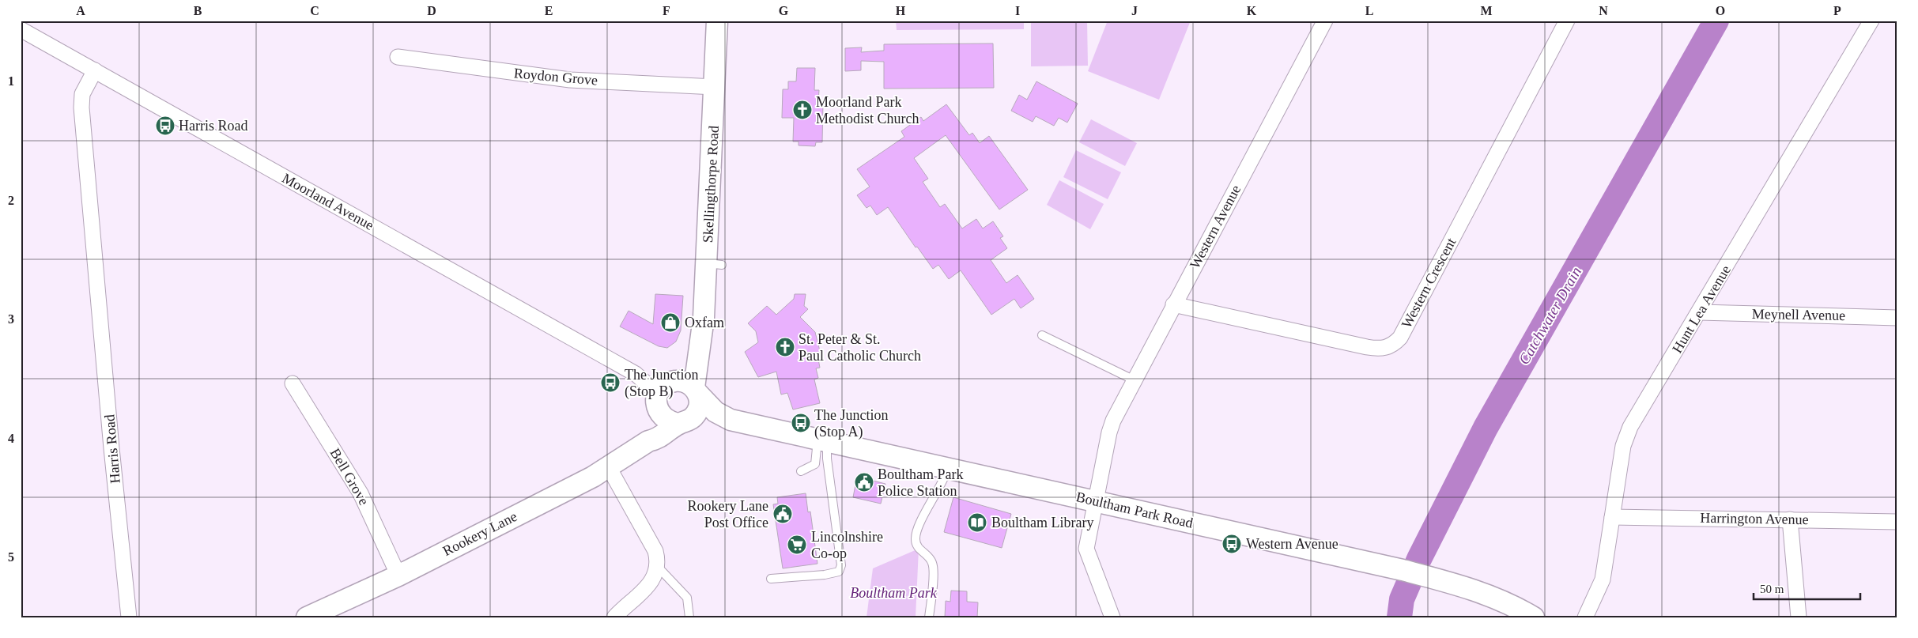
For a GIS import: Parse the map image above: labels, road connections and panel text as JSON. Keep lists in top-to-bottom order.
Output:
{
  "streets": {
    "street": [
      "Roydon Grove",
      "Skellingthorpe Road",
      "Moorland Avenue",
      "Western Avenue",
      "Western Crescent",
      "Hunt Lea Avenue",
      "Meynell Avenue",
      "Harris Road",
      "Bell Grove",
      "Boultham Park Road",
      "Harrington Avenue",
      "Rookery Lane"
    ]
  },
  "crossings": [
    ["Roydon Grove", "Skellingthorpe Road"],
    ["Skellingthorpe Road", "Moorland Avenue"],
    ["Moorland Avenue", "Harris Road"],
    ["Western Avenue", "Western Crescent"],
    ["Western Avenue", "Boultham Park Road"],
    ["Hunt Lea Avenue", "Meynell Avenue"],
    ["Hunt Lea Avenue", "Harrington Avenue"],
    ["Bell Grove", "Rookery Lane"]
  ],
  "water": ["Catchwater Drain"],
  "parks": ["Boultham Park"],
  "places": {
    "church": ["Moorland Park Methodist Church", "St. Peter & St. Paul Catholic Church"],
    "bus stop": [
      "Harris Road",
      "The Junction (Stop B)",
      "The Junction (Stop A)",
      "Western Avenue"
    ],
    "shop": ["Oxfam"],
    "public building": ["Boultham Park Police Station", "Rookery Lane Post Office"],
    "library": ["Boultham Library"],
    "supermarket": ["Lincolnshire Co-op"]
  },
  "scale_bar": "50 m",
  "grid": {
    "columns": [
      "A",
      "B",
      "C",
      "D",
      "E",
      "F",
      "G",
      "H",
      "I",
      "J",
      "K",
      "L",
      "M",
      "N",
      "O",
      "P"
    ],
    "rows": [
      "1",
      "2",
      "3",
      "4",
      "5"
    ]
  }
}
